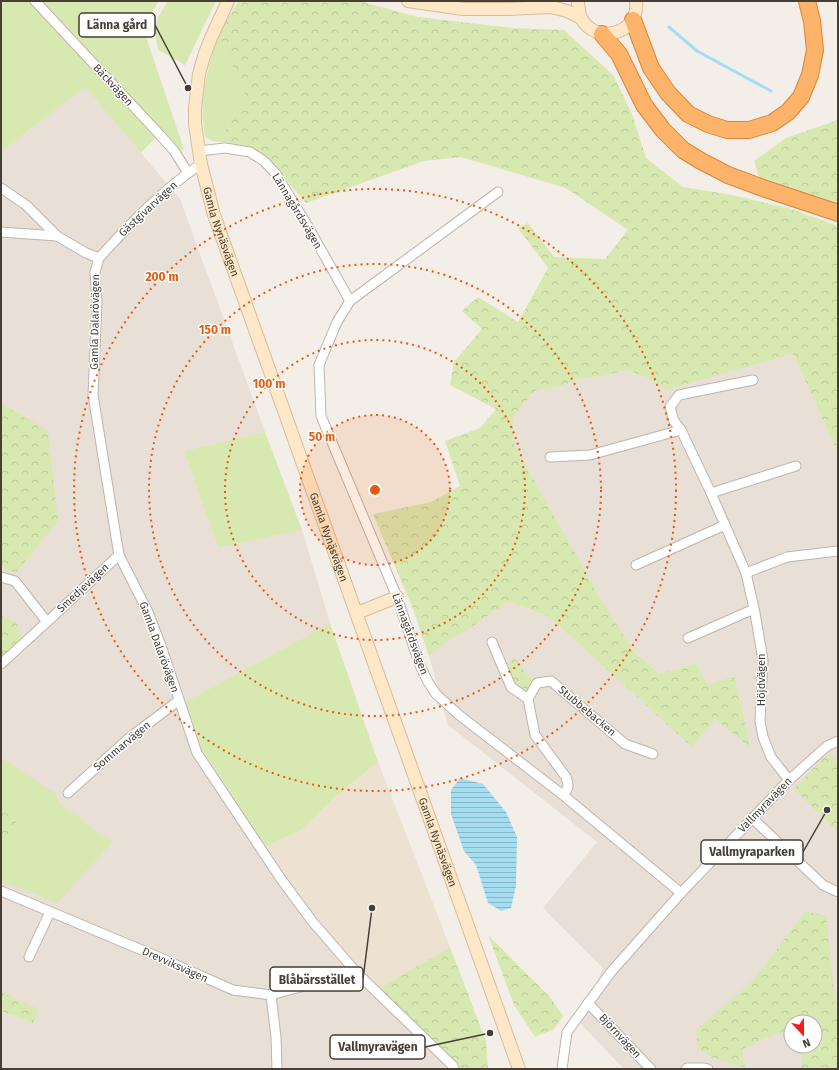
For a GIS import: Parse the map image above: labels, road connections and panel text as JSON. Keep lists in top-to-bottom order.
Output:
{
  "streets": {
    "street": [
      "Bäckvägen",
      "Gästgivarvägen",
      "Lännagårdsvägen",
      "Gamla Nynäsvägen",
      "Gamla Dalarövägen",
      "Smedjevägen",
      "Höjdvägen",
      "Stubbebacken",
      "Sommarvägen",
      "Vallmyravägen",
      "Drevviksvägen",
      "Björnvägen"
    ]
  },
  "crossings": [
    ["Bäckvägen", "Gästgivarvägen"],
    ["Gästgivarvägen", "Gamla Nynäsvägen"],
    ["Gästgivarvägen", "Gamla Dalarövägen"],
    ["Lännagårdsvägen", "Gamla Nynäsvägen"],
    ["Lännagårdsvägen", "Vallmyravägen"],
    ["Gamla Dalarövägen", "Smedjevägen"],
    ["Gamla Dalarövägen", "Sommarvägen"],
    ["Gamla Dalarövägen", "Drevviksvägen"],
    ["Höjdvägen", "Vallmyravägen"],
    ["Vallmyravägen", "Björnvägen"]
  ],
  "places": [
    "Länna gård",
    "Vallmyraparken",
    "Blåbärsstället",
    "Vallmyravägen"
  ],
  "north": "bottom",
  "rings": [
    "200 m",
    "150 m",
    "100 m",
    "50 m"
  ]
}
